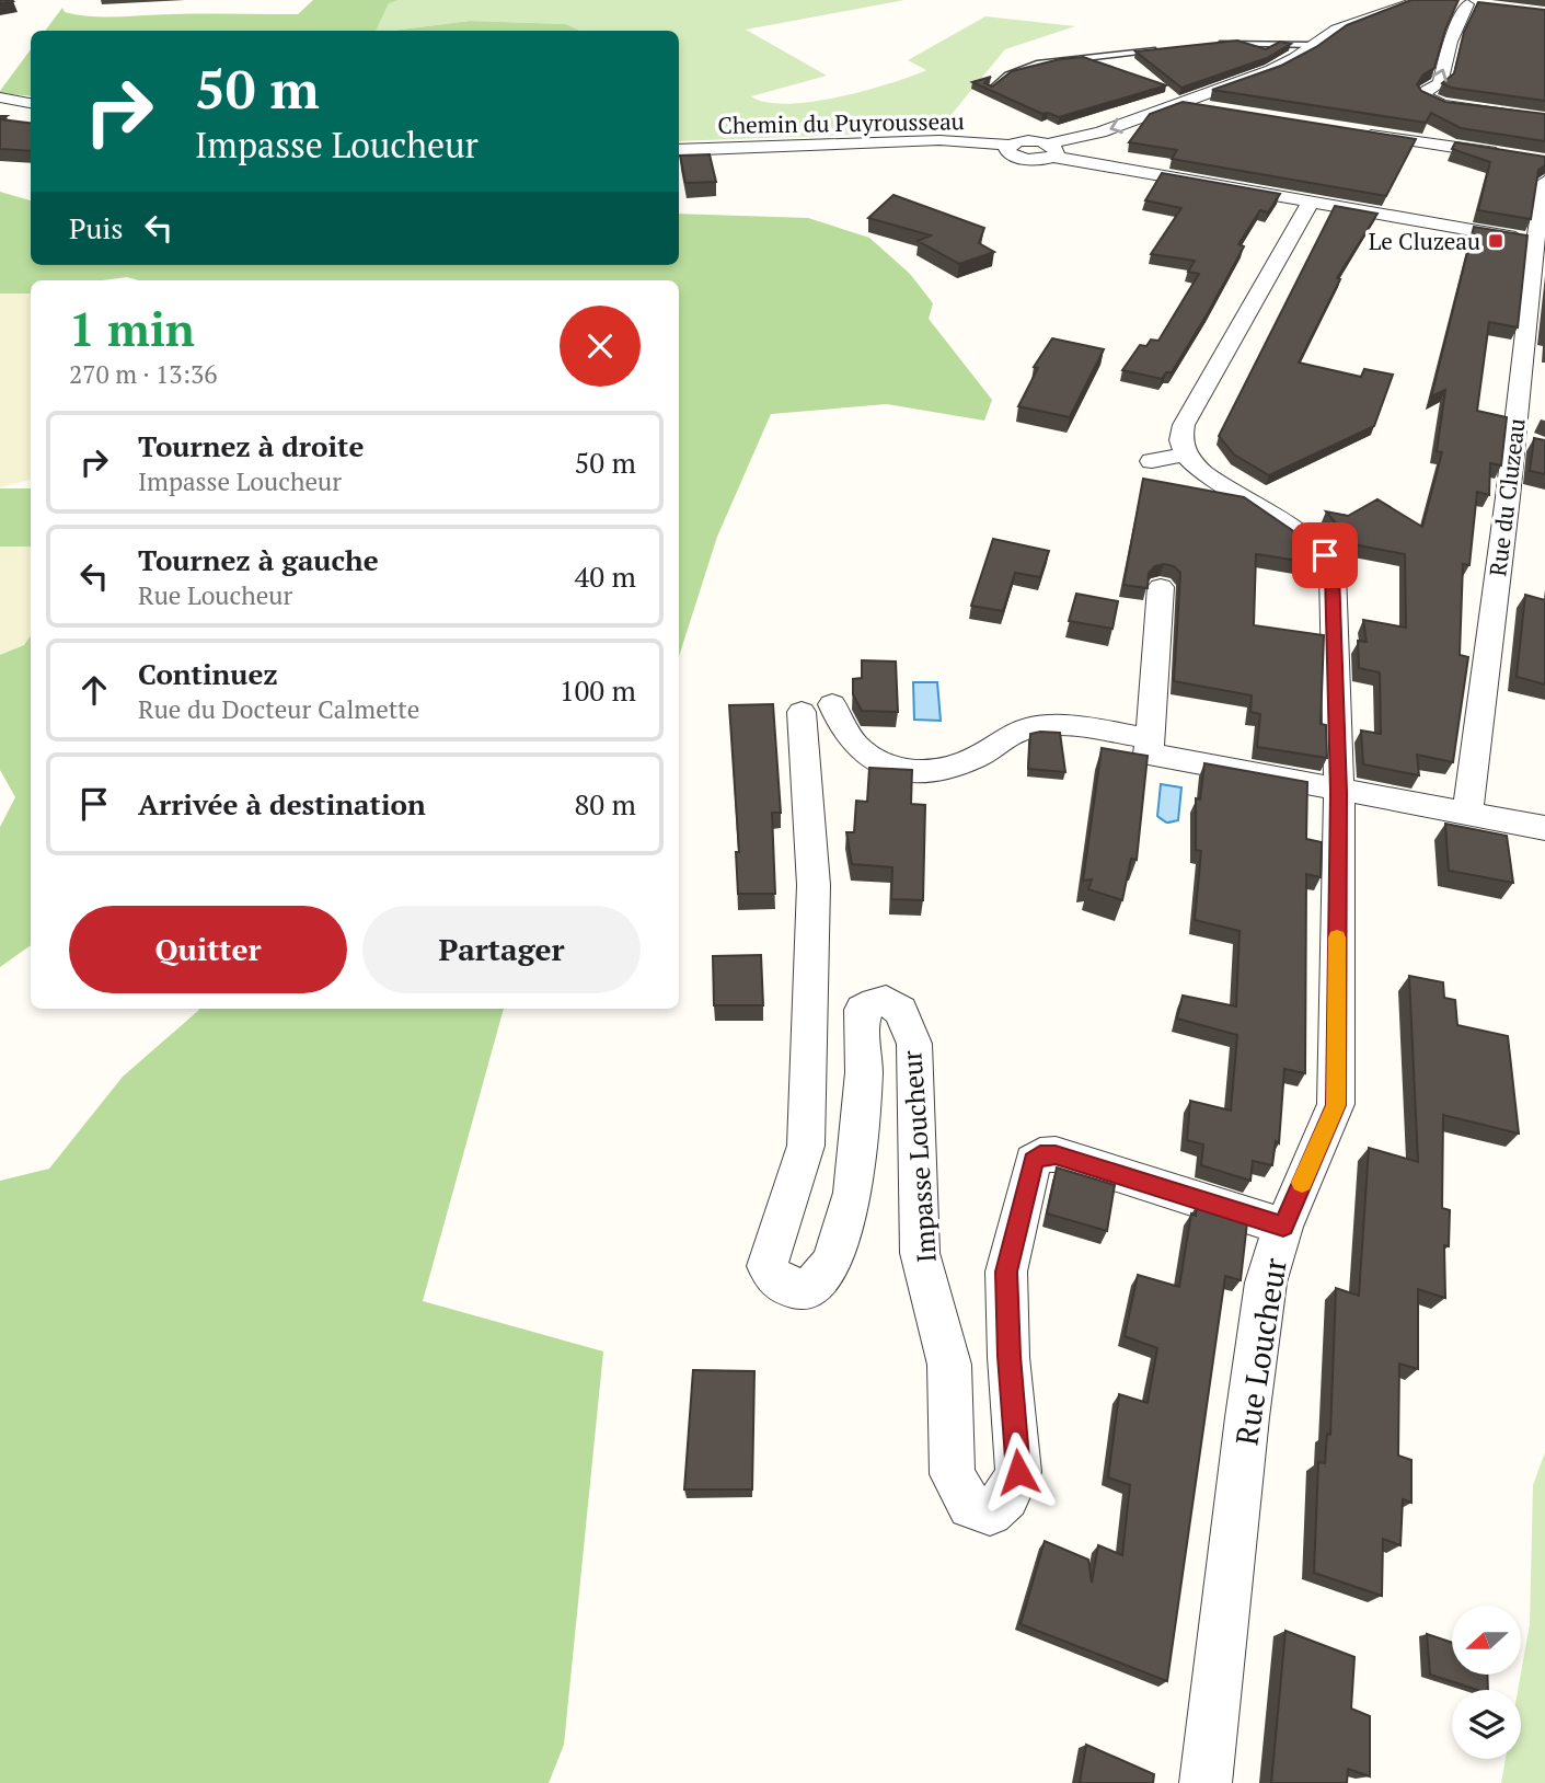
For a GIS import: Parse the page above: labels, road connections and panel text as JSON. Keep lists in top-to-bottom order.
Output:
{
  "streets": {
    "street": [
      "Chemin du Puyrousseau",
      "Rue du Cluzeau",
      "Impasse Loucheur",
      "Rue Loucheur"
    ]
  },
  "crossings": [
    ["Impasse Loucheur", "Rue Loucheur"]
  ],
  "places": {
    "transit": ["Le Cluzeau"]
  },
  "north": "left",
  "page": {
    "turn": ["50 m", "Impasse Loucheur"],
    "then": "Puis",
    "heading": ["1 min", "270 m · 13:36"],
    "list": [
      {
        "name": "Tournez à droite",
        "note": "Impasse Loucheur",
        "value": "50 m"
      },
      {
        "name": "Tournez à gauche",
        "note": "Rue Loucheur",
        "value": "40 m"
      },
      {
        "name": "Continuez",
        "note": "Rue du Docteur Calmette",
        "value": "100 m"
      },
      {
        "name": "Arrivée à destination",
        "value": "80 m"
      }
    ],
    "buttons": ["Quitter", "Partager"]
  }
}
